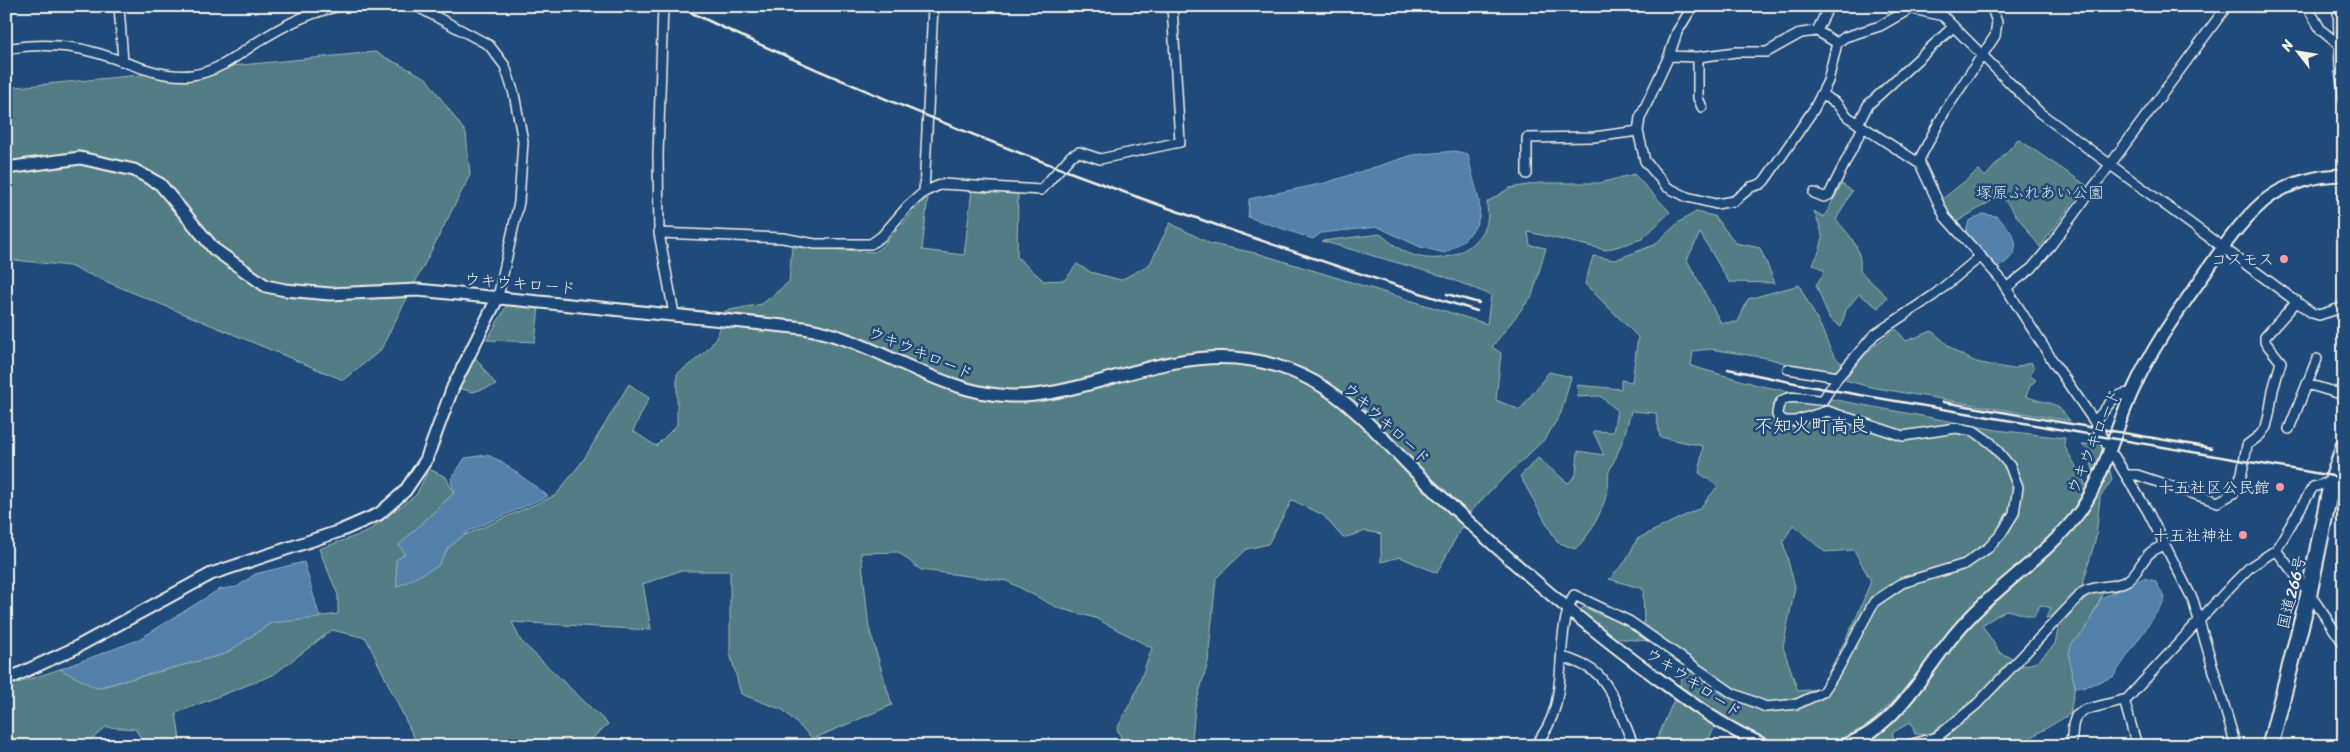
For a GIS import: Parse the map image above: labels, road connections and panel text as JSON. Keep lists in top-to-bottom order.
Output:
{
  "streets": {
    "highway": ["国道266号"],
    "street": ["ウキウキロード"]
  },
  "districts": ["不知火町高良"],
  "parks": ["塚原ふれあい公園"],
  "places": ["コスモス", "十五社区公民館", "十五社神社"],
  "north": "top left"
}
